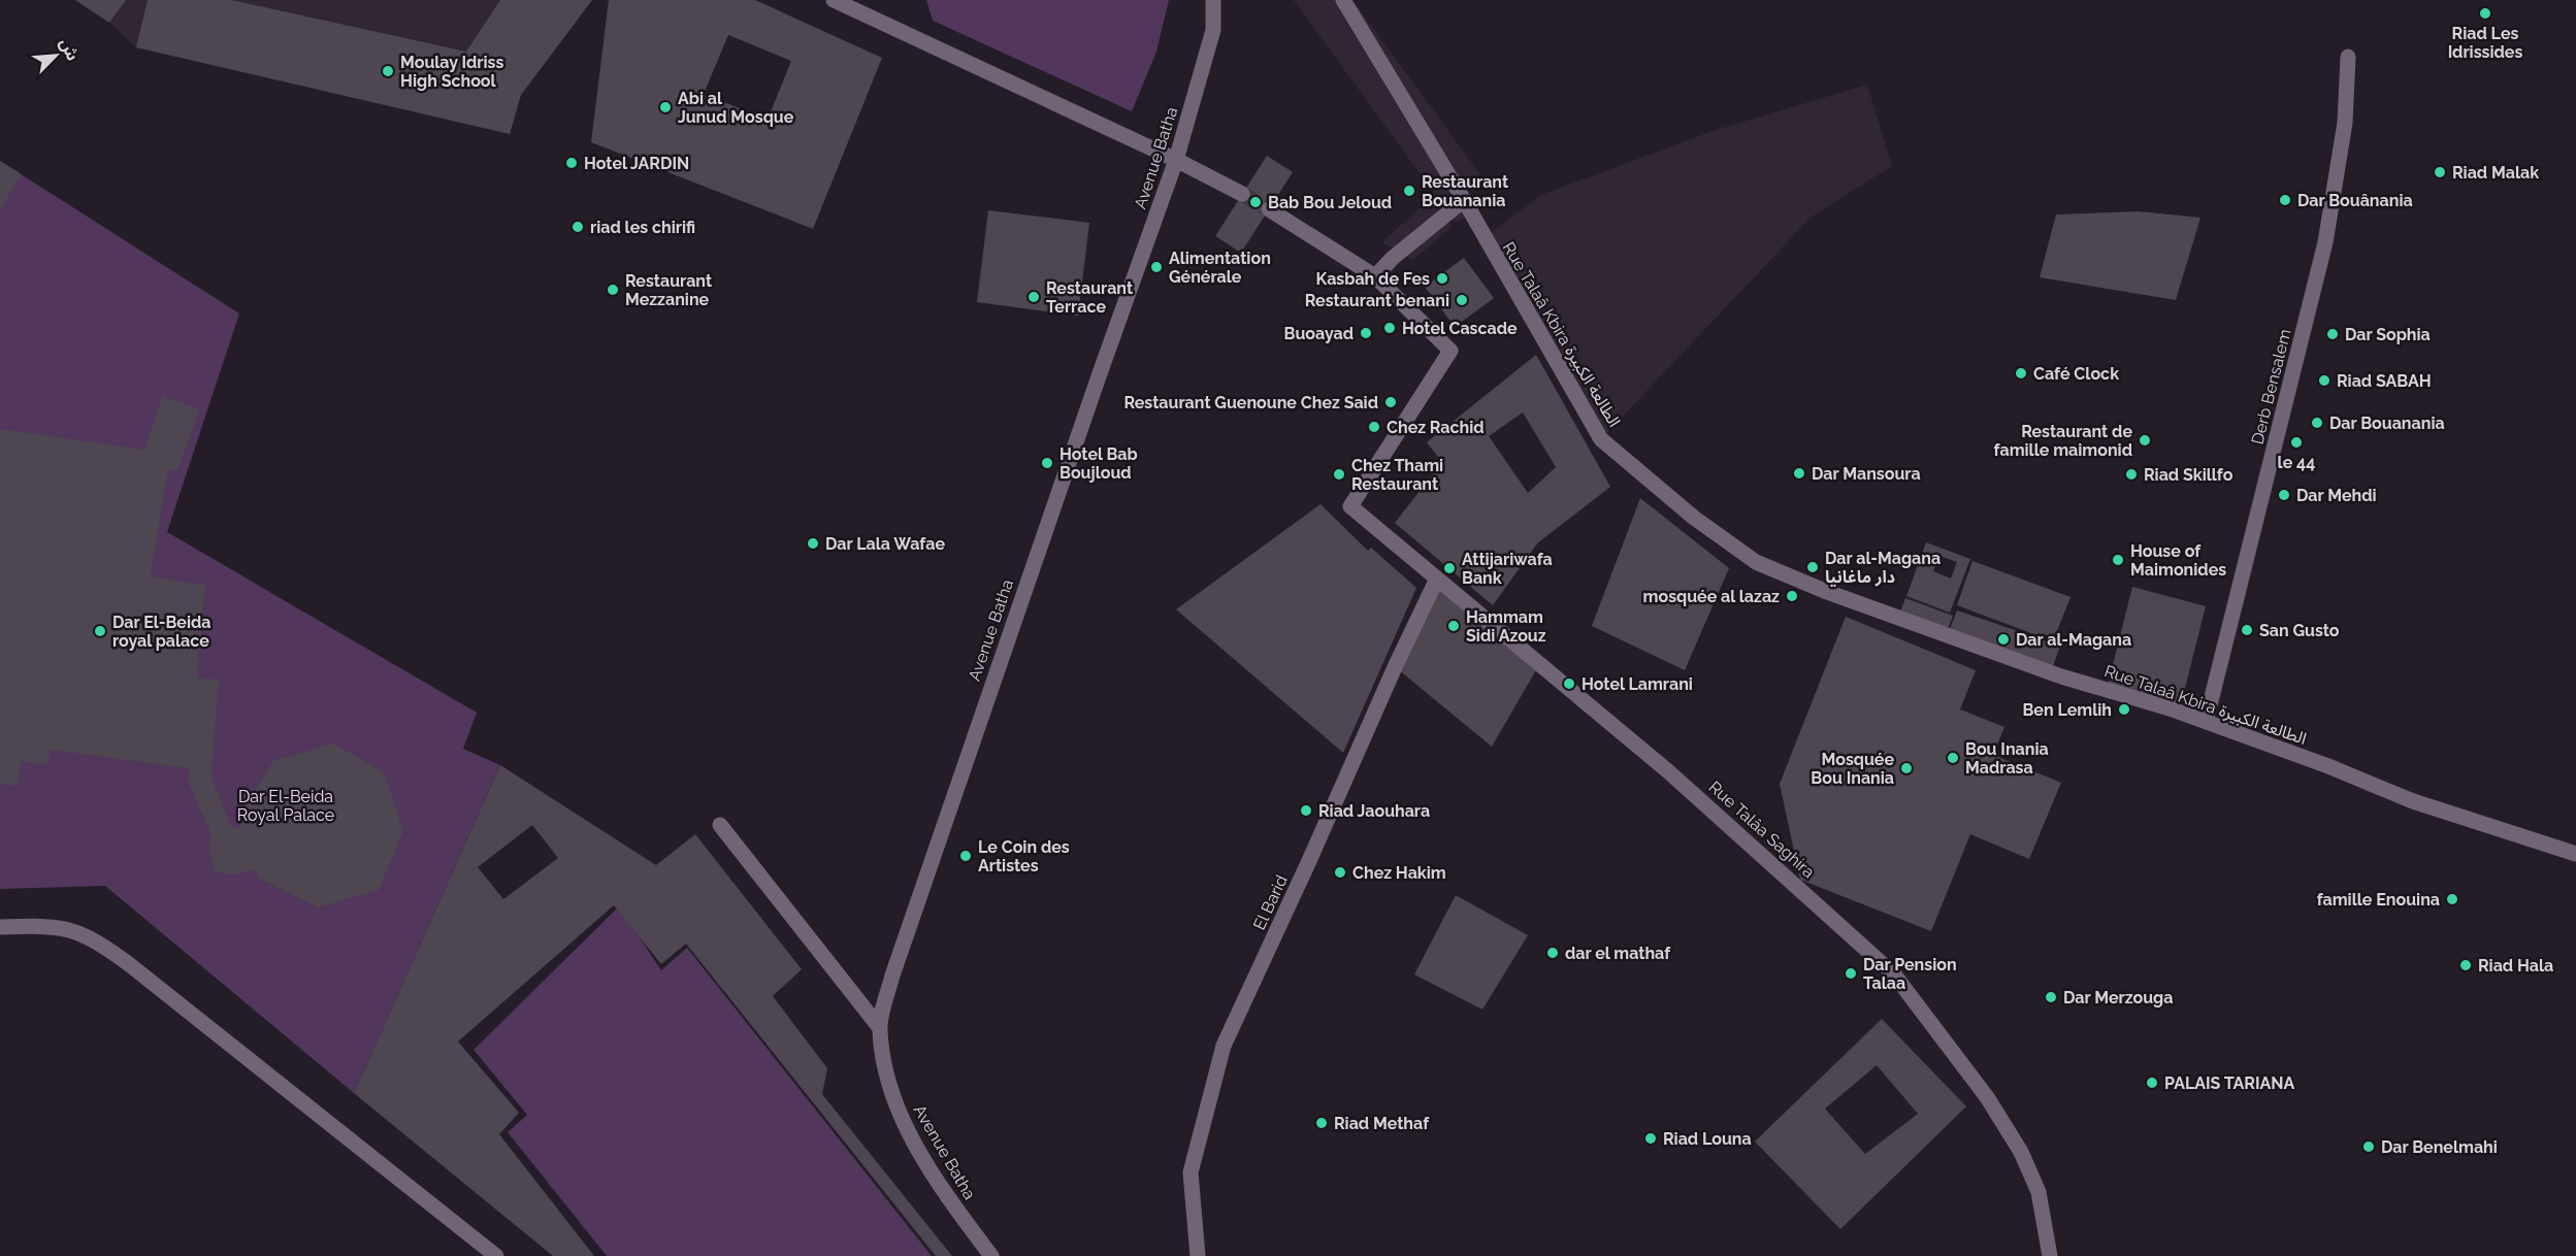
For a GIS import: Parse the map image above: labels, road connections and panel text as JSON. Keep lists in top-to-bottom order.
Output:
{
  "streets": {
    "street": [
      "Avenue Batha",
      "Rue Talaâ Kbira الطالعة الكبيرة",
      "Derb Bensalem",
      "Rue Talâa Saghira",
      "El Barid"
    ]
  },
  "crossings": [
    ["Rue Talaâ Kbira الطالعة الكبيرة", "Derb Bensalem"],
    ["Rue Talâa Saghira", "El Barid"]
  ],
  "parks": ["Dar El-Beida Royal Palace"],
  "places": [
    "Riad Les Idrissides",
    "Moulay Idriss High School",
    "Abi al Junud Mosque",
    "Hotel JARDIN",
    "Riad Malak",
    "Restaurant Bouanania",
    "Dar Bouânania",
    "Bab Bou Jeloud",
    "riad les chirifi",
    "Alimentation Générale",
    "Kasbah de Fes",
    "Restaurant Mezzanine",
    "Restaurant Terrace",
    "Restaurant benani",
    "Hotel Cascade",
    "Buoayad",
    "Dar Sophia",
    "Café Clock",
    "Riad SABAH",
    "Restaurant Guenoune Chez Said",
    "Dar Bouanania",
    "Chez Rachid",
    "Restaurant de famille maimonid",
    "le 44",
    "Hotel Bab Boujloud",
    "Dar Mansoura",
    "Chez Thami Restaurant",
    "Riad Skillfo",
    "Dar Mehdi",
    "Dar Lala Wafae",
    "House of Maimonides",
    "Dar al-Magana دار ماغانيا",
    "Attijariwafa Bank",
    "mosquée al lazaz",
    "Hammam Sidi Azouz",
    "San Gusto",
    "Dar El-Beida royal palace",
    "Dar al-Magana",
    "Hotel Lamrani",
    "Ben Lemlih",
    "Bou Inania Madrasa",
    "Mosquée Bou Inania",
    "Riad Jaouhara",
    "Le Coin des Artistes",
    "Chez Hakim",
    "famille Enouina",
    "dar el mathaf",
    "Riad Hala",
    "Dar Pension Talaa",
    "Dar Merzouga",
    "PALAIS TARIANA",
    "Riad Methaf",
    "Riad Louna",
    "Dar Benelmahi"
  ],
  "north": "top right"
}
